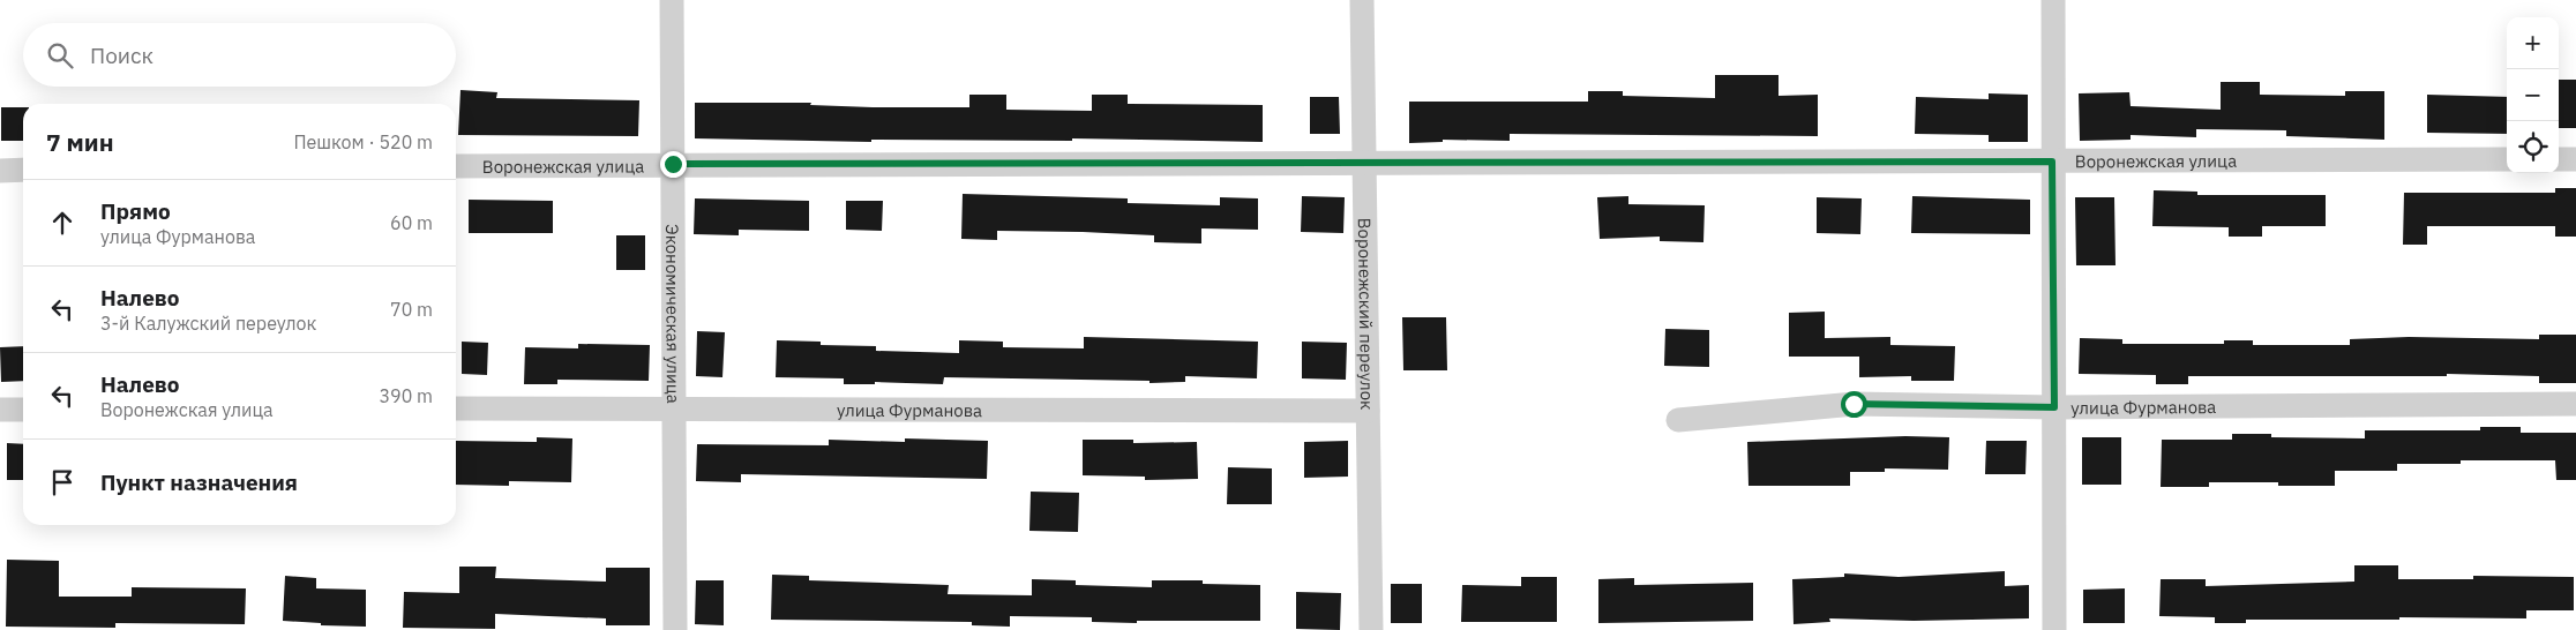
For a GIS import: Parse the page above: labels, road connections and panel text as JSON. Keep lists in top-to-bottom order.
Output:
{
  "streets": {
    "street": [
      "Воронежская улица",
      "Экономическая улица",
      "Воронежский переулок",
      "улица Фурманова"
    ]
  },
  "crossings": [
    ["Воронежская улица", "Экономическая улица"],
    ["Воронежская улица", "Воронежский переулок"],
    ["Экономическая улица", "улица Фурманова"],
    ["Воронежский переулок", "улица Фурманова"]
  ],
  "page": {
    "map_buttons": ["+", "−"],
    "search": "Поиск",
    "heading": ["7 мин", "Пешком · 520 m"],
    "list": [
      ["Прямо", "улица Фурманова", "60 m"],
      ["Налево", "3-й Калужский переулок", "70 m"],
      ["Налево", "Воронежская улица", "390 m"],
      "Пункт назначения"
    ]
  }
}
